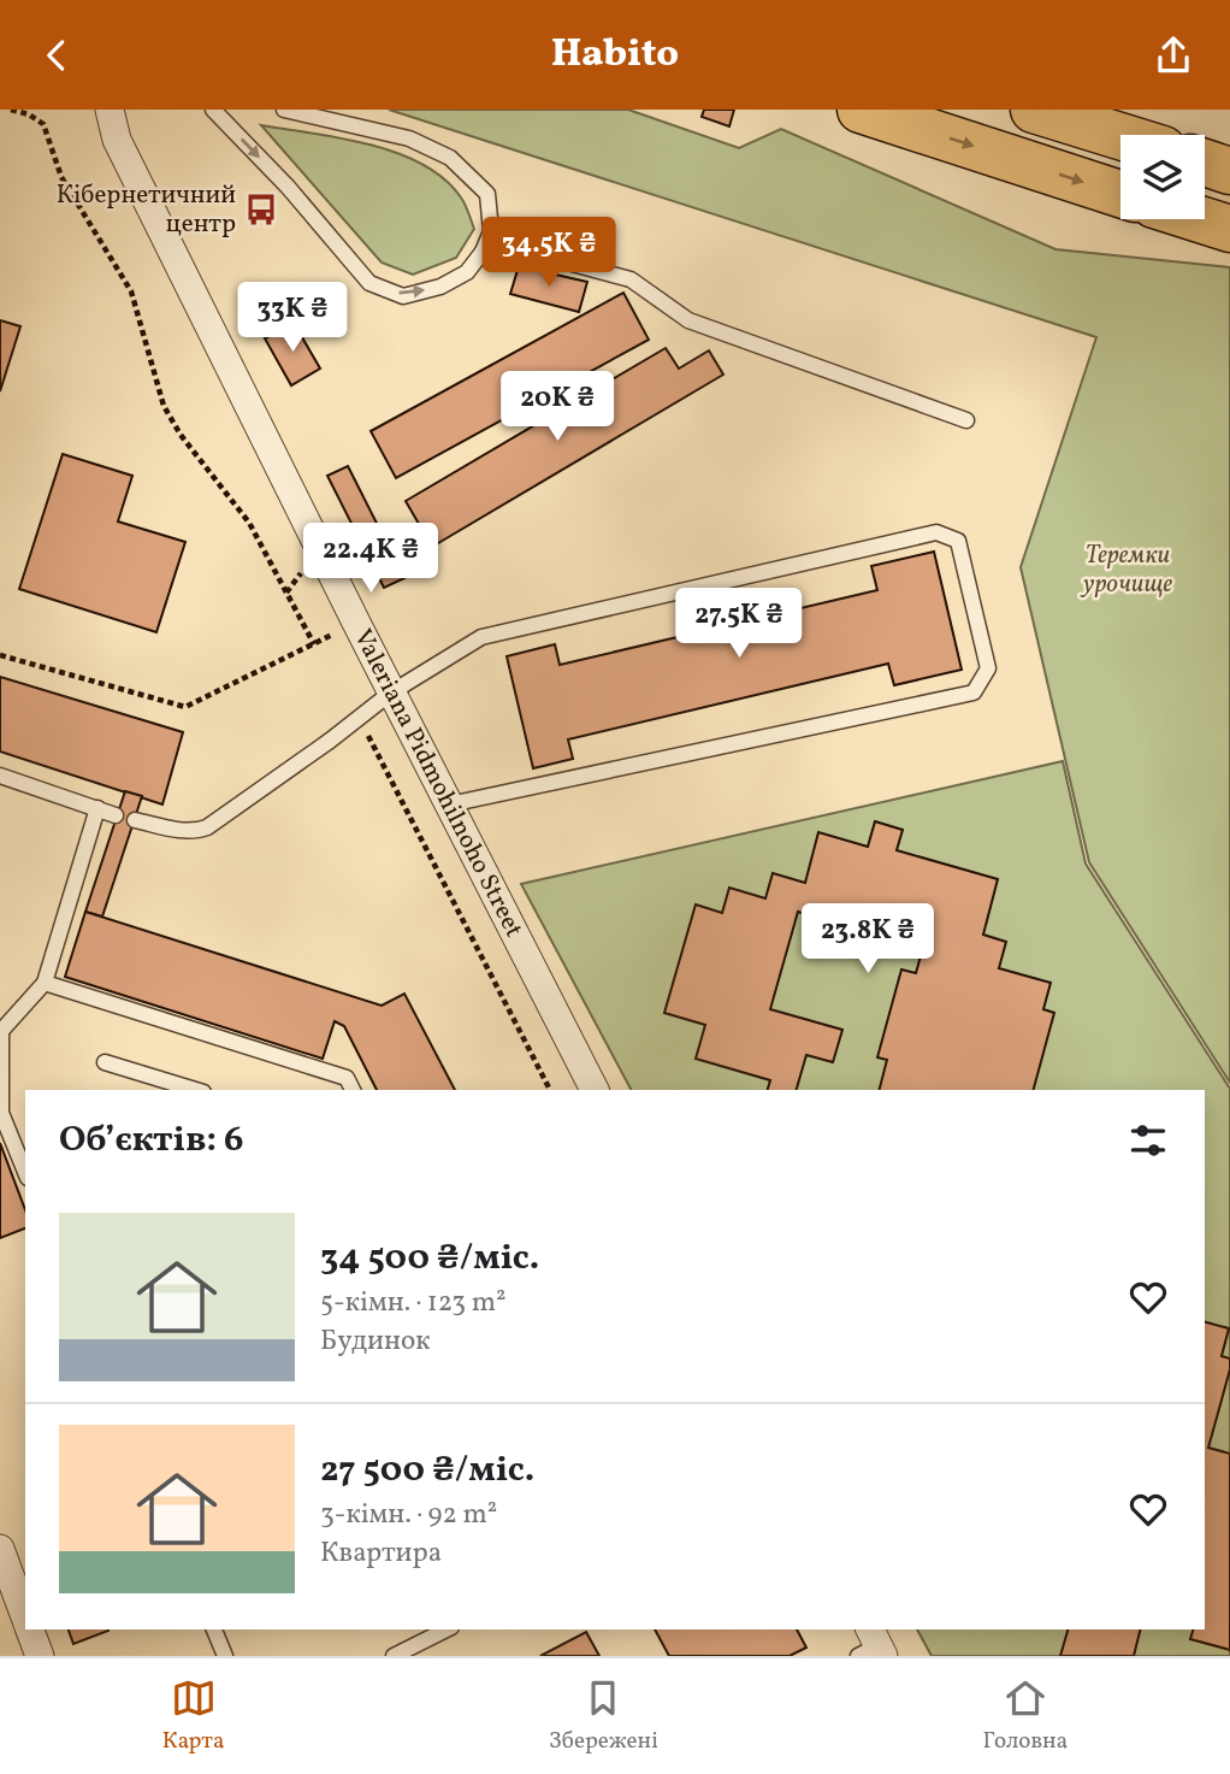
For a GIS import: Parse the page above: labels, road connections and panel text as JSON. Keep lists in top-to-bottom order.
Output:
{
  "streets": {
    "street": ["Valeriana Pidmohilnoho Street"]
  },
  "parks": ["Теремки урочище"],
  "places": {
    "bus stop": ["Кібернетичний центр"]
  },
  "page": {
    "header": "Habito",
    "price": [
      "34.5K ₴",
      "33K ₴",
      "20K ₴",
      "22.4K ₴",
      "27.5K ₴",
      "23.8K ₴"
    ],
    "heading": "Об’єктів: 6",
    "list": [
      {
        "name": "34 500 ₴/міс.",
        "note": "5-кімн. · 123 m² · Будинок"
      },
      {
        "name": "27 500 ₴/міс.",
        "note": "3-кімн. · 92 m² · Квартира"
      }
    ],
    "tabs": ["Карта", "Збережені", "Головна"]
  }
}
